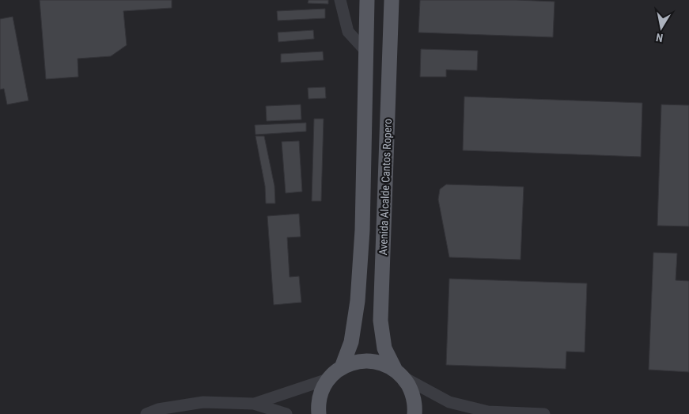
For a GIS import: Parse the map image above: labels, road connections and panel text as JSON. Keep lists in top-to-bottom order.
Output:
{
  "streets": {
    "main road": ["Avenida Alcalde Cantos Ropero"]
  },
  "north": "bottom"
}
